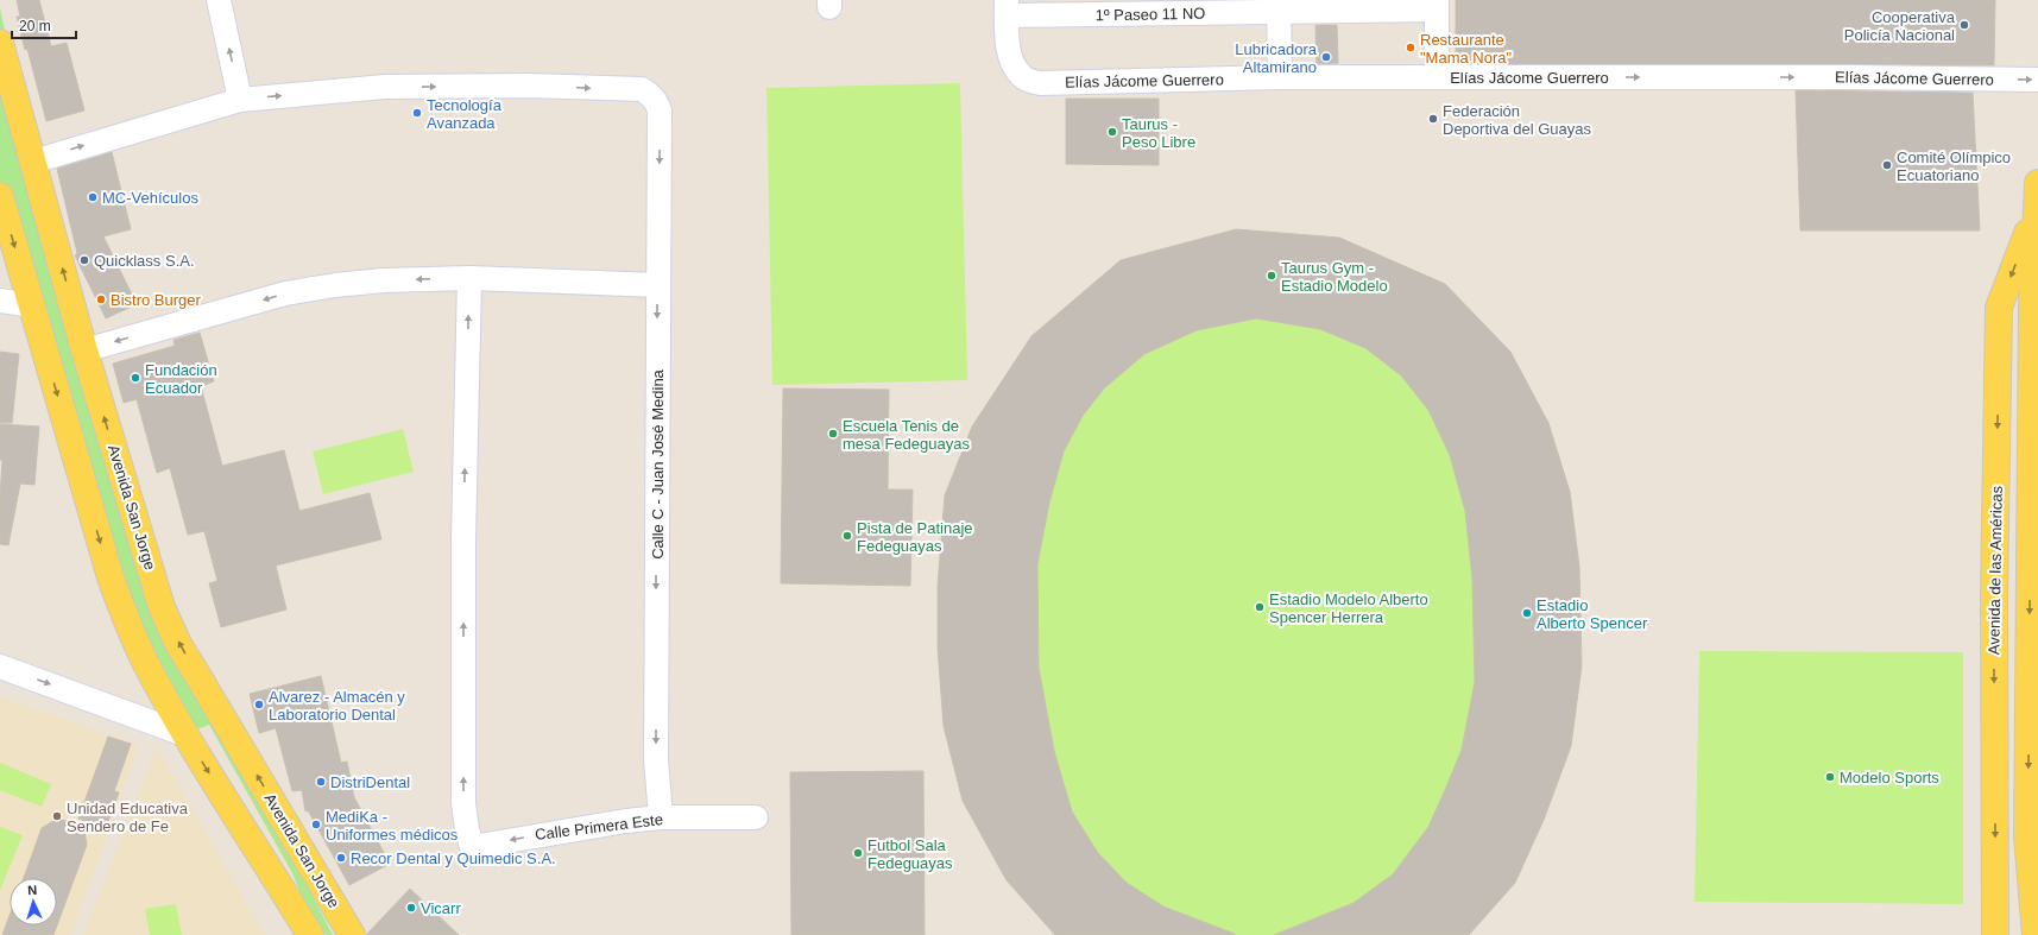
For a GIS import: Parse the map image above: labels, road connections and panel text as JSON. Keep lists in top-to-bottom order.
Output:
{
  "streets": {
    "main road": ["Avenida San Jorge", "Avenida de las Américas"],
    "street": [
      "1º Paseo 11 NO",
      "Elías Jácome Guerrero",
      "Calle C - Juan José Medina",
      "Calle Primera Este"
    ]
  },
  "crossings": [
    ["1º Paseo 11 NO", "Elías Jácome Guerrero"],
    ["Calle C - Juan José Medina", "Calle Primera Este"]
  ],
  "one_way": ["Elías Jácome Guerrero"],
  "places": [
    "Cooperativa Policía Nacional",
    "Restaurante \"Mama Nora\"",
    "Lubricadora Altamirano",
    "Tecnología Avanzada",
    "Federación Deportiva del Guayas",
    "Taurus - Peso Libre",
    "Comité Olímpico Ecuatoriano",
    "MC-Vehículos",
    "Quicklass S.A.",
    "Taurus Gym - Estadio Modelo",
    "Bistro Burger",
    "Fundación Ecuador",
    "Escuela Tenis de mesa Fedeguayas",
    "Pista de Patinaje Fedeguayas",
    "Estadio Modelo Alberto Spencer Herrera",
    "Estadio Alberto Spencer",
    "Alvarez - Almacén y Laboratorio Dental",
    "Modelo Sports",
    "DistriDental",
    "Unidad Educativa Sendero de Fe",
    "MediKa - Uniformes médicos",
    "Futbol Sala Fedeguayas",
    "Recor Dental y Quimedic S.A.",
    "Vicarr"
  ],
  "scale_bar": "20 m",
  "north": "top"
}
